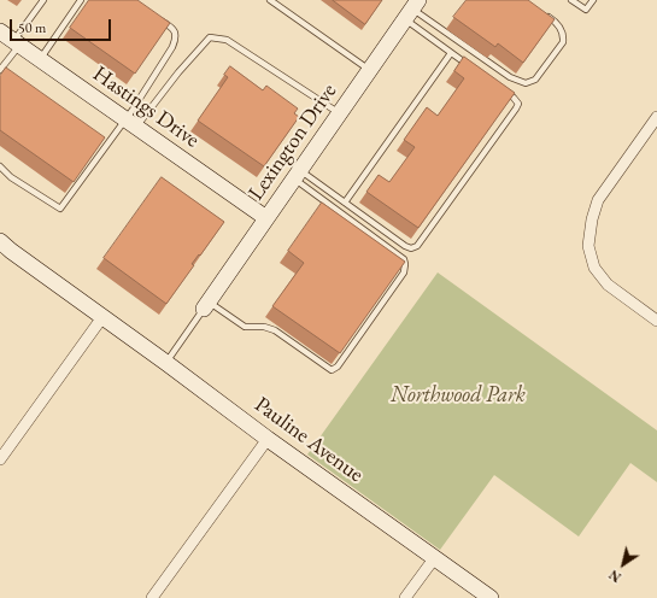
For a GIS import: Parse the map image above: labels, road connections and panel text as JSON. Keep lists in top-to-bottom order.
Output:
{
  "streets": {
    "street": ["Hastings Drive", "Lexington Drive", "Pauline Avenue"]
  },
  "crossings": [
    ["Hastings Drive", "Lexington Drive"]
  ],
  "parks": ["Northwood Park"],
  "scale_bar": "50 m",
  "north": "bottom left"
}
